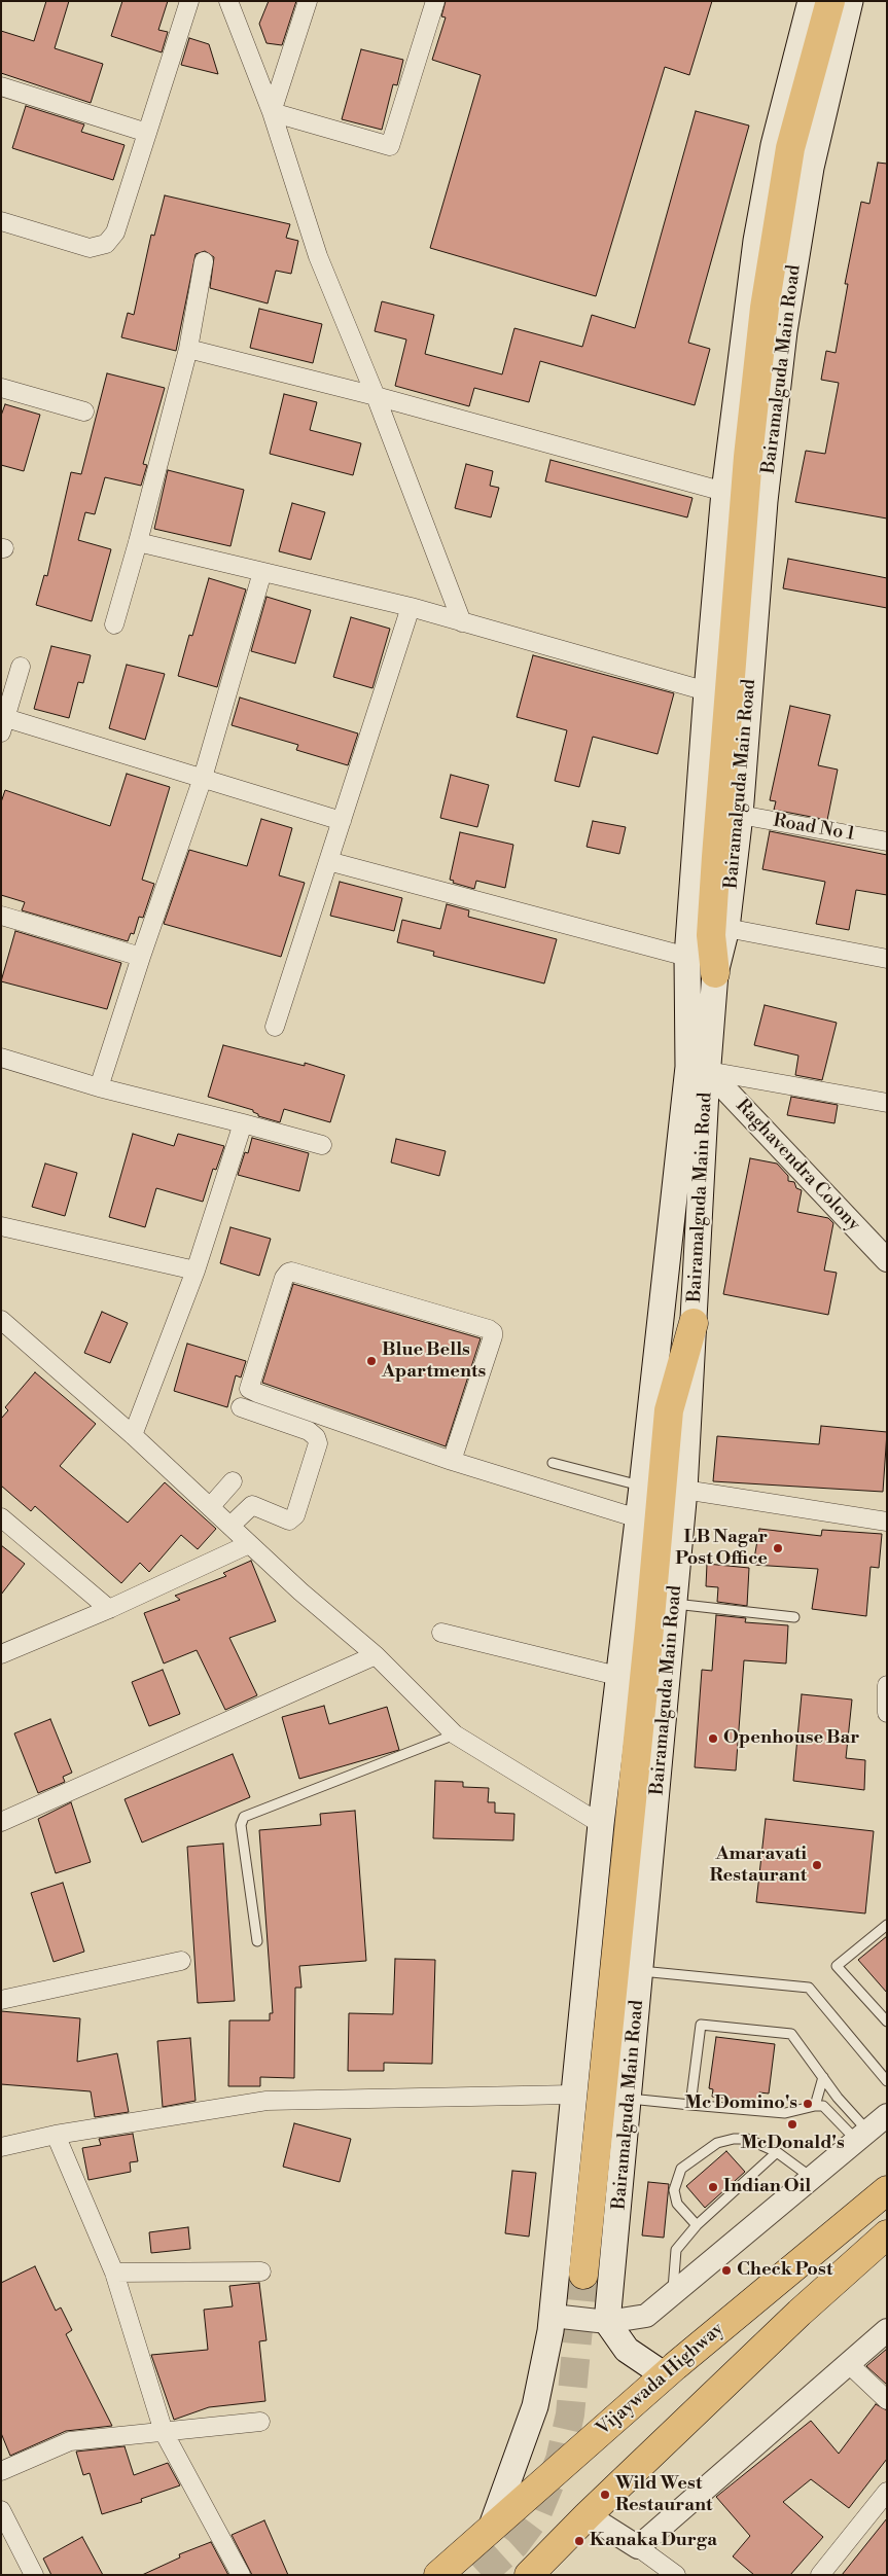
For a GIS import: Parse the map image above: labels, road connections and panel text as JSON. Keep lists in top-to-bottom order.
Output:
{
  "streets": {
    "highway": ["Vijaywada Highway"],
    "main road": ["Bairamalguda Main Road"],
    "street": ["Road No 1", "Raghavendra Colony"]
  },
  "crossings": [
    ["Bairamalguda Main Road", "Road No 1"],
    ["Bairamalguda Main Road", "Raghavendra Colony"]
  ],
  "places": [
    "Blue Bells Apartments",
    "LB Nagar Post Office",
    "Openhouse Bar",
    "Amaravati Restaurant",
    "Mc Domino's",
    "McDonald's",
    "Indian Oil",
    "Check Post",
    "Wild West Restaurant",
    "Kanaka Durga"
  ]
}
